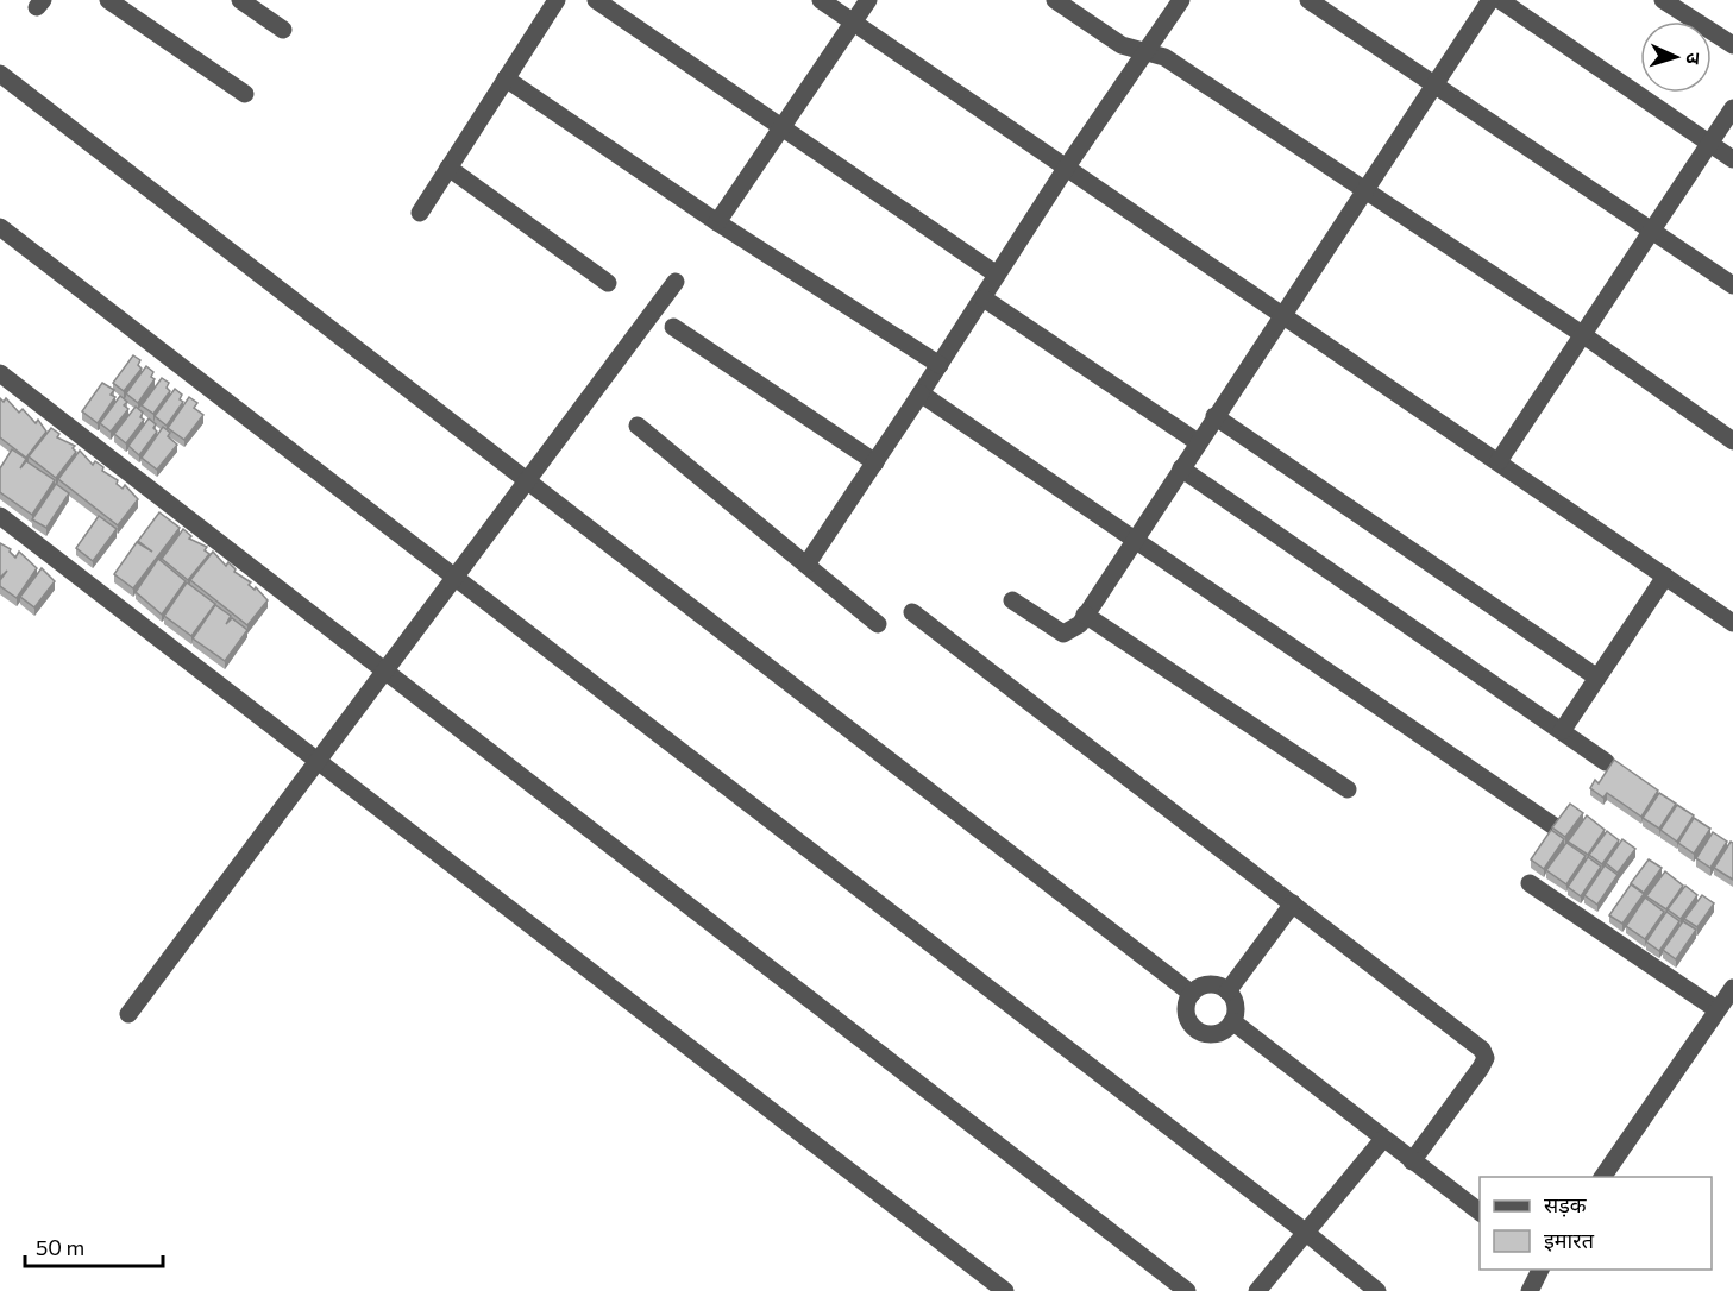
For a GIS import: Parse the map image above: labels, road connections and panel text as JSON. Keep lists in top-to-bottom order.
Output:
{
  "legend": ["सड़क", "इमारत"],
  "scale_bar": "50 m",
  "north": "right"
}
